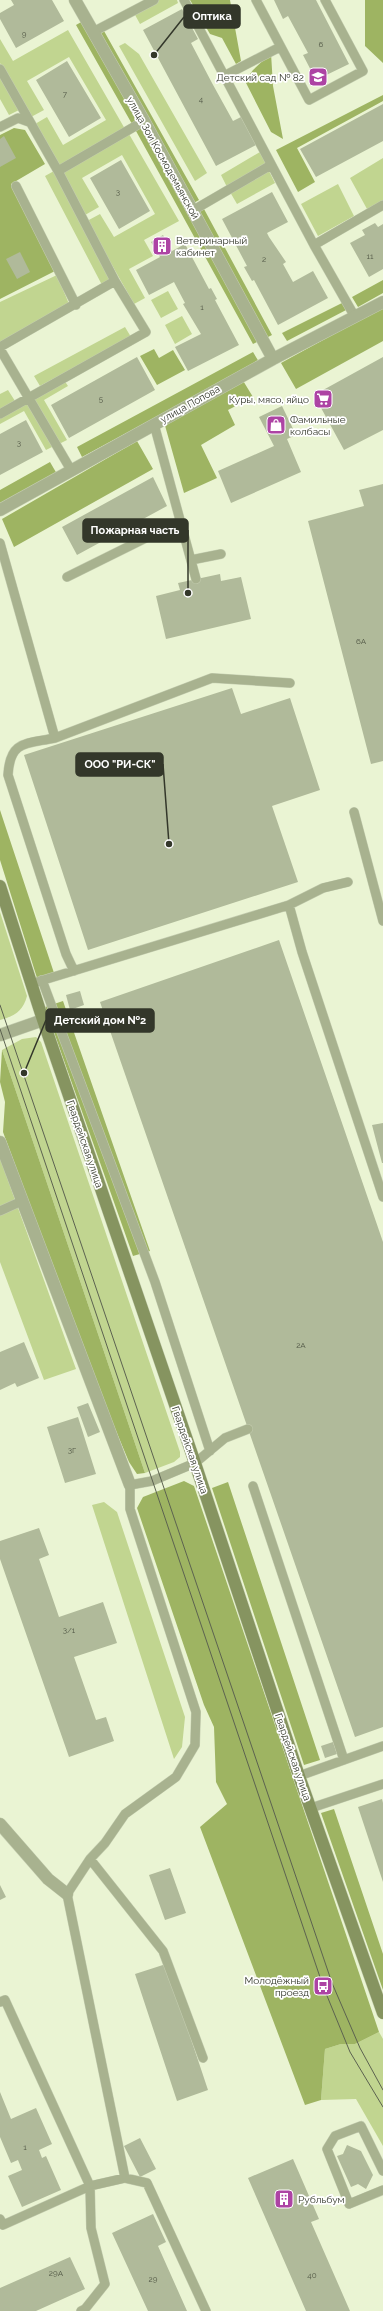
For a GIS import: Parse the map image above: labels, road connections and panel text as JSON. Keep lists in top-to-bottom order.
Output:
{
  "streets": {
    "street": ["улица Зои Космодемьянской", "улица Попова", "Гвардейская улица"]
  },
  "crossings": [
    ["улица Зои Космодемьянской", "улица Попова"]
  ],
  "places": {
    "other": [
      "Оптика",
      "Пожарная часть",
      "ООО \"РИ-СК\"",
      "Детский дом №2"
    ],
    "school or university": ["Детский сад № 82"],
    "building": ["Ветеринарный кабинет", "Рубльбум"],
    "supermarket": ["Куры, мясо, яйцо"],
    "shop": ["Фамильные колбасы"],
    "bus stop": ["Молодёжный проезд"]
  },
  "house_numbers": [
    "9",
    "6",
    "7",
    "4",
    "3",
    "11",
    "2",
    "1",
    "5",
    "3",
    "6А",
    "2А",
    "3Г",
    "3/1",
    "1",
    "29А",
    "40",
    "29"
  ]
}
